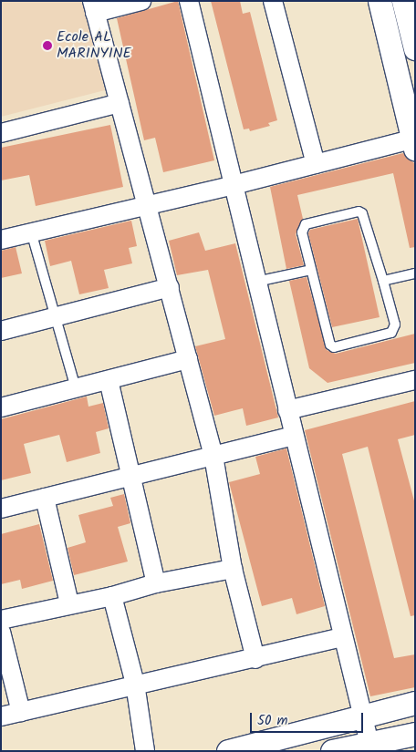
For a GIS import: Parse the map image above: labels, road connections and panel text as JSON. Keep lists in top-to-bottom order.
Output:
{
  "places": ["Ecole AL MARINYINE"],
  "scale_bar": "50 m"
}
